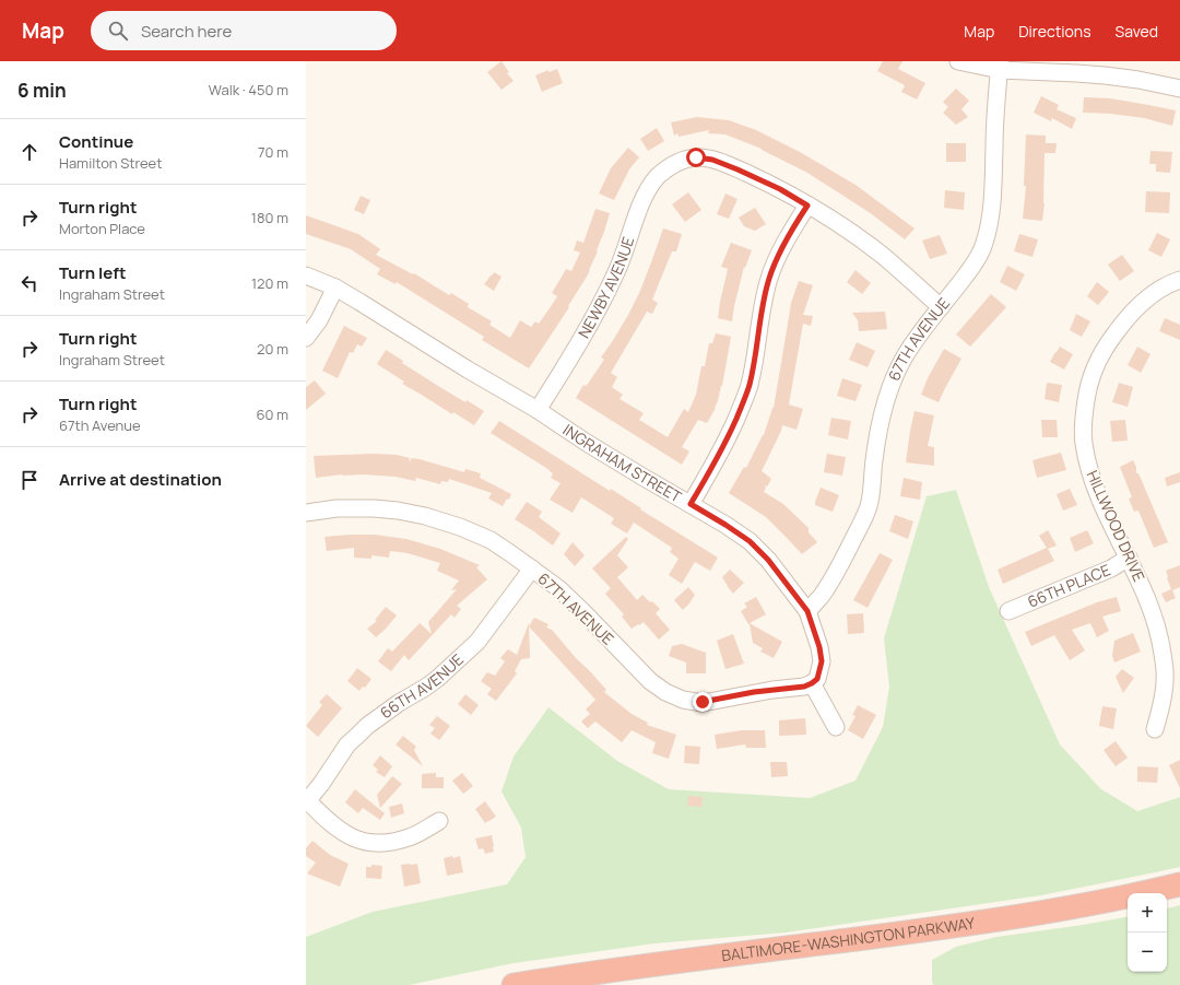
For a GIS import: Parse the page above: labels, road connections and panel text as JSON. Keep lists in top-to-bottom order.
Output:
{
  "streets": {
    "highway": ["BALTIMORE-WASHINGTON PARKWAY"],
    "street": [
      "NEWBY AVENUE",
      "67TH AVENUE",
      "INGRAHAM STREET",
      "HILLWOOD DRIVE",
      "66TH PLACE",
      "66TH AVENUE"
    ]
  },
  "crossings": [
    ["NEWBY AVENUE", "67TH AVENUE"],
    ["NEWBY AVENUE", "INGRAHAM STREET"],
    ["67TH AVENUE", "INGRAHAM STREET"],
    ["67TH AVENUE", "66TH AVENUE"],
    ["HILLWOOD DRIVE", "66TH PLACE"]
  ],
  "page": {
    "header": "Map",
    "search": "Search here",
    "nav": ["Map", "Directions", "Saved"],
    "heading": ["6 min", "Walk · 450 m"],
    "list": [
      ["Continue", "Hamilton Street", "70 m"],
      ["Turn right", "Morton Place", "180 m"],
      ["Turn left", "Ingraham Street", "120 m"],
      ["Turn right", "Ingraham Street", "20 m"],
      ["Turn right", "67th Avenue", "60 m"],
      "Arrive at destination"
    ],
    "map_buttons": ["+", "−"]
  }
}
